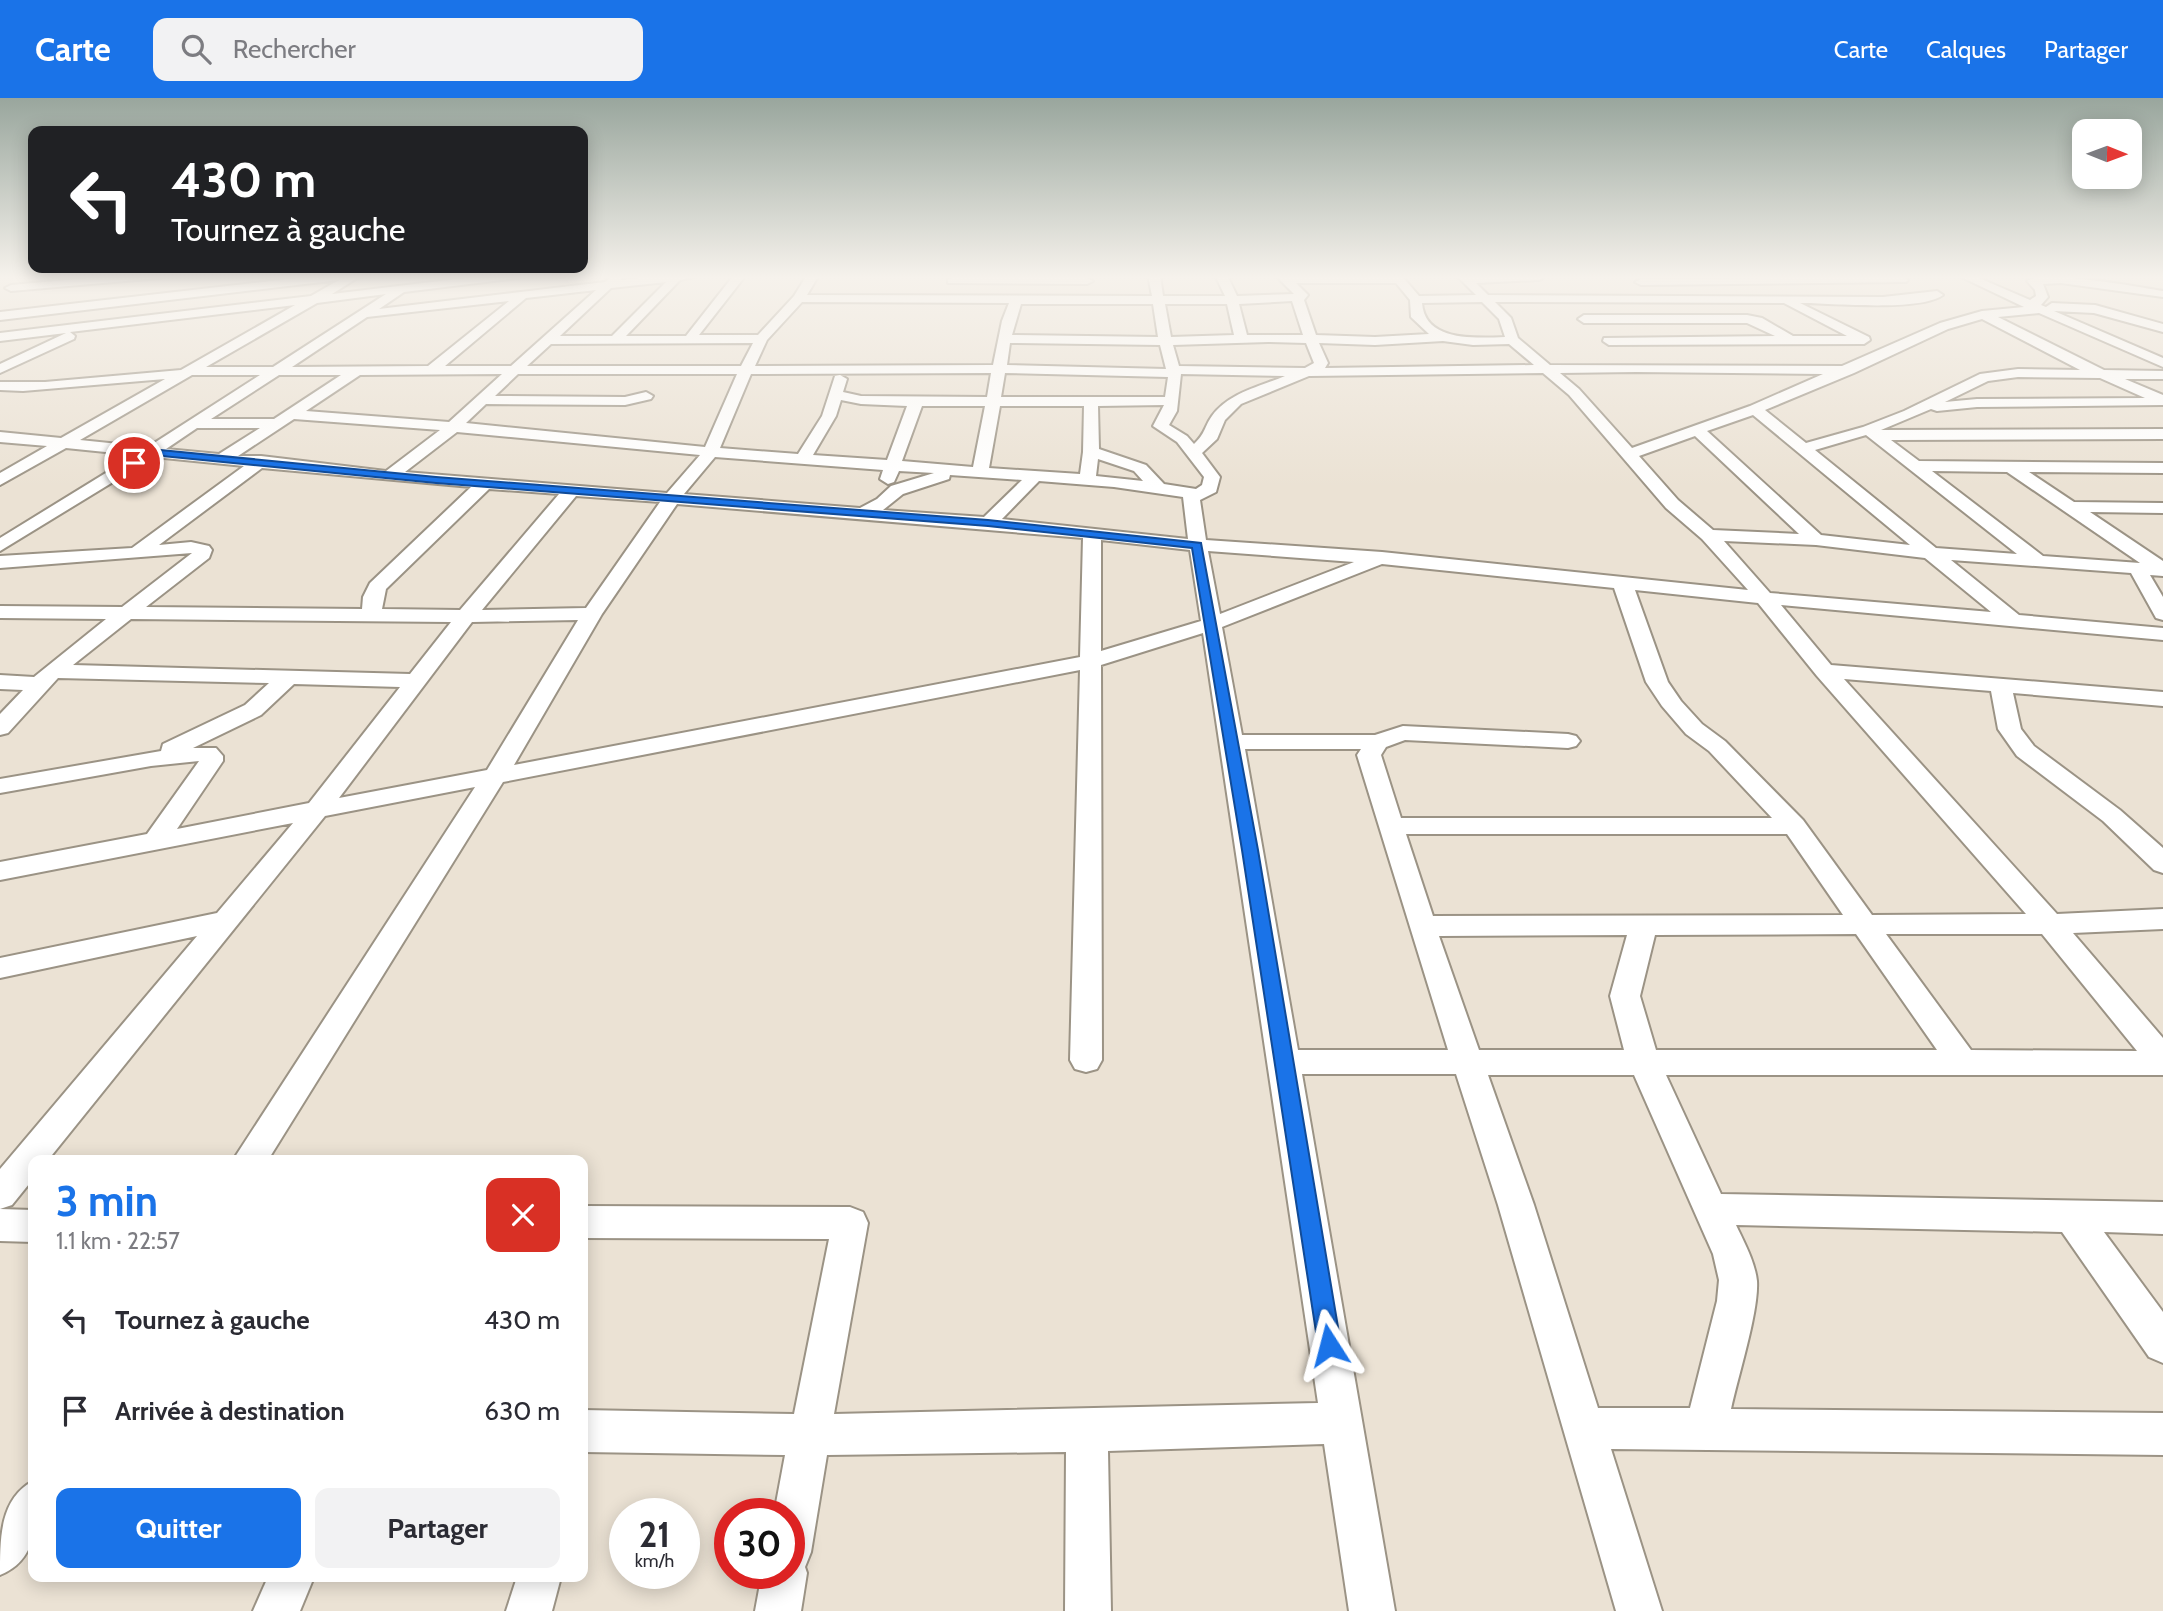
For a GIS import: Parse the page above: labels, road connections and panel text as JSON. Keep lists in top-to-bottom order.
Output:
{
  "north": "right",
  "page": {
    "header": "Carte",
    "search": "Rechercher",
    "nav": ["Carte", "Calques", "Partager"],
    "turn": ["430 m", "Tournez à gauche"],
    "heading": ["3 min", "1.1 km · 22:57"],
    "list": [
      {
        "name": "Tournez à gauche",
        "value": "430 m"
      },
      {
        "name": "Arrivée à destination",
        "value": "630 m"
      }
    ],
    "buttons": ["Quitter", "Partager"],
    "speed": "21 km/h",
    "limit": "30"
  }
}
